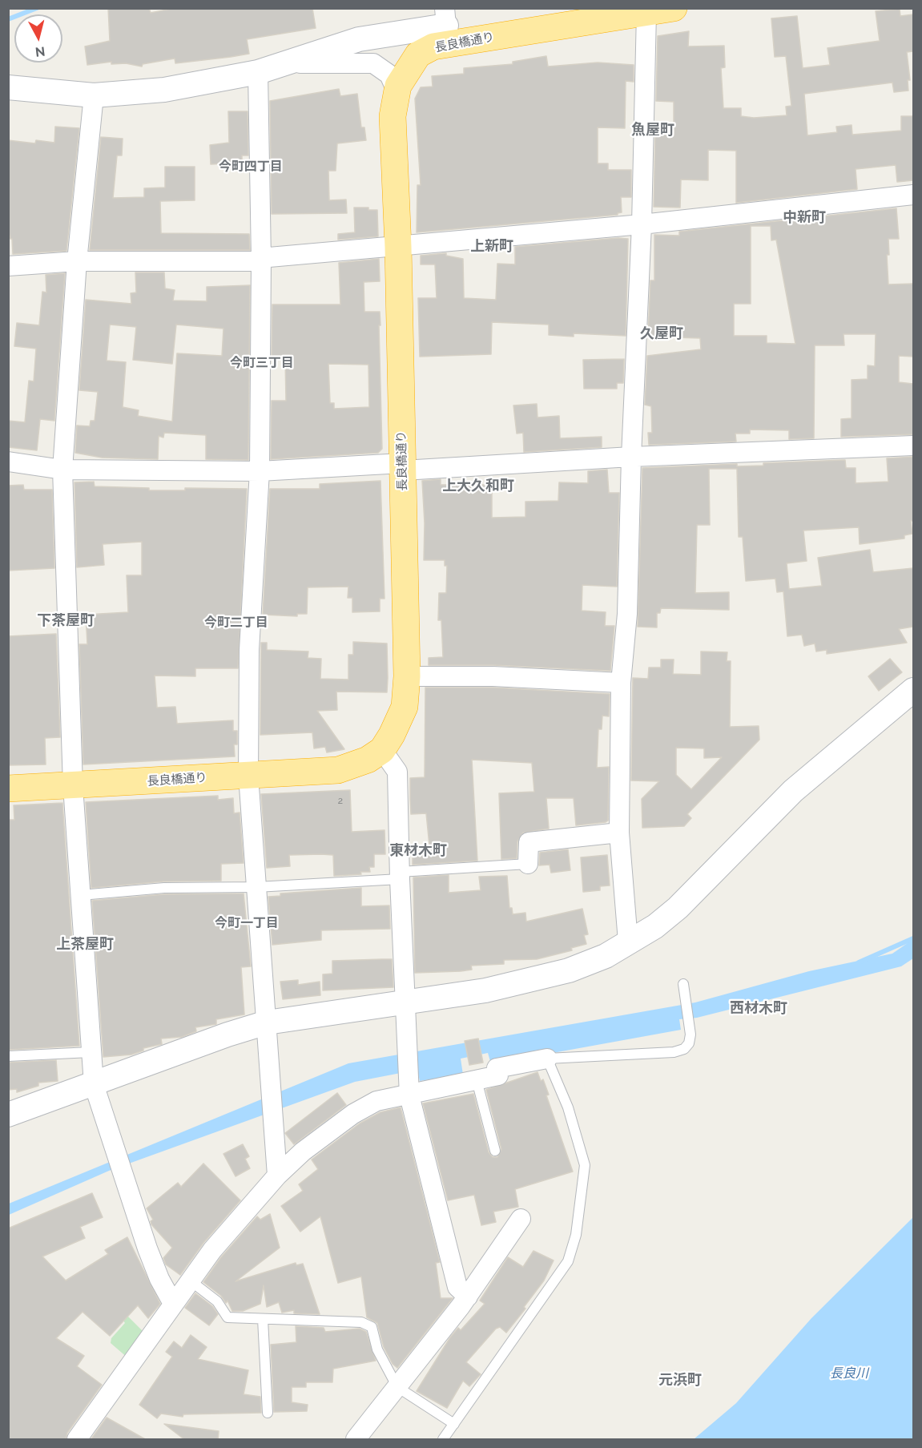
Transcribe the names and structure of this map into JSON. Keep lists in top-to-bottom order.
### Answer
{
  "streets": {
    "highway": ["長良橋通り"]
  },
  "districts": [
    "魚屋町",
    "今町四丁目",
    "中新町",
    "上新町",
    "久屋町",
    "今町三丁目",
    "上大久和町",
    "下茶屋町",
    "今町二丁目",
    "東材木町",
    "今町一丁目",
    "上茶屋町",
    "西材木町",
    "元浜町"
  ],
  "water": ["長良川"],
  "house_numbers": ["2"],
  "north": "bottom"
}
